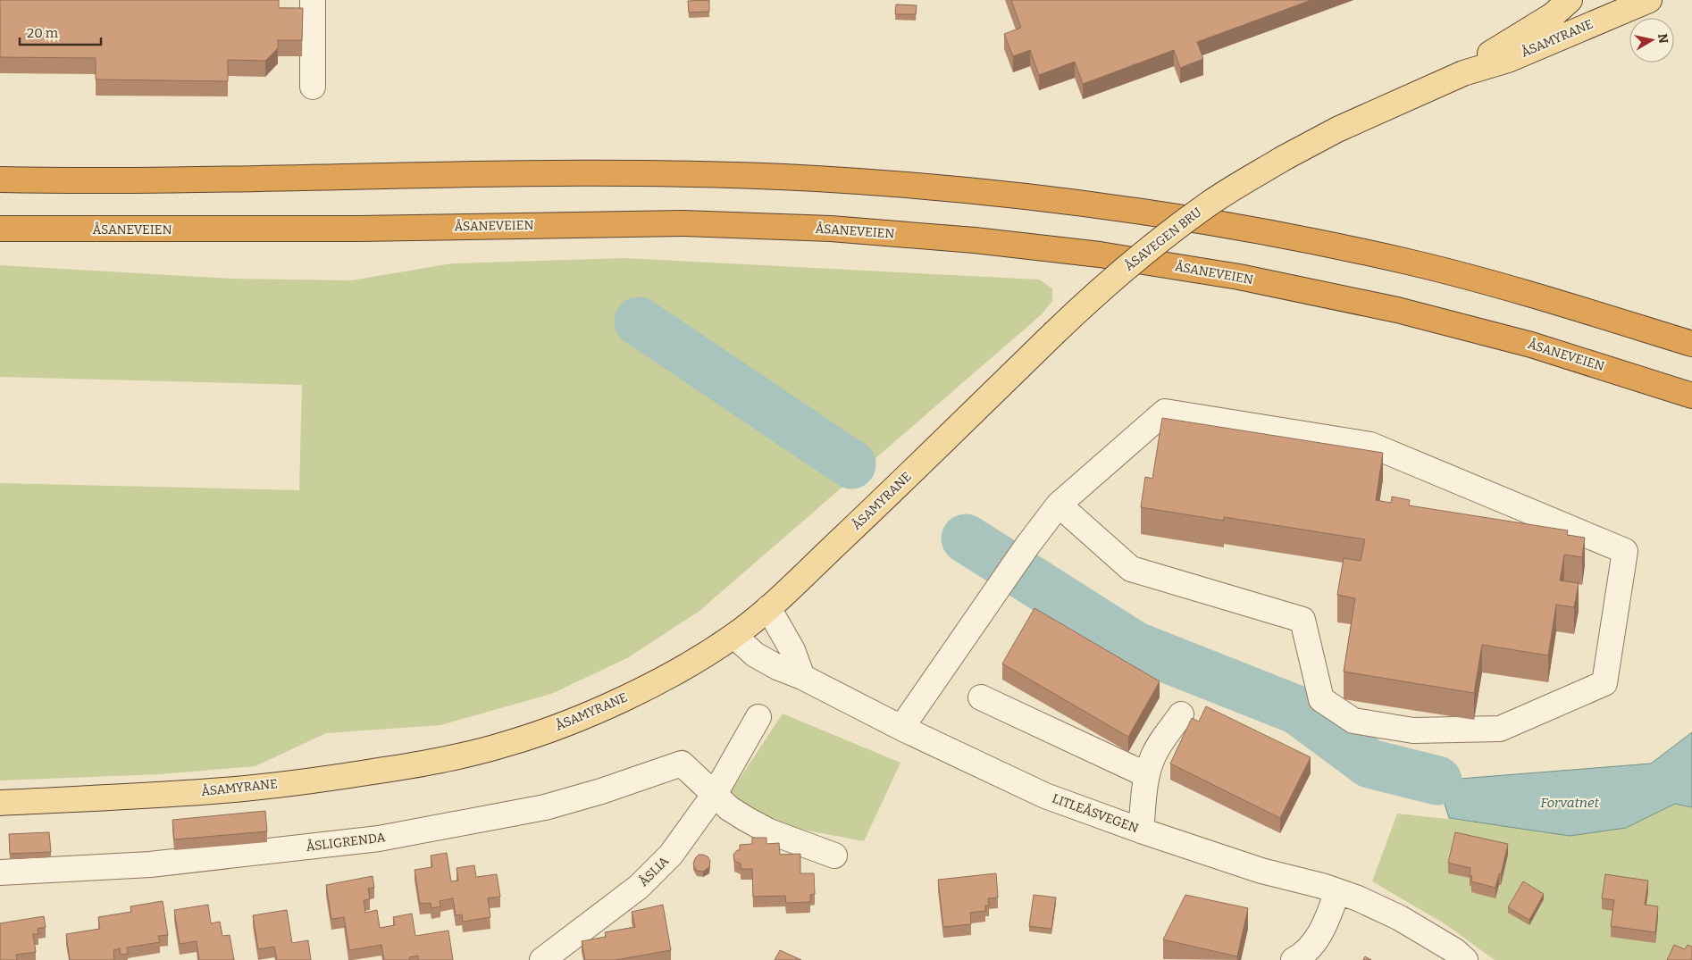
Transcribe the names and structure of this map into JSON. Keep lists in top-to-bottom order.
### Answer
{
  "streets": {
    "highway": ["ÅSANEVEIEN"],
    "main road": ["ÅSAMYRANE", "ÅSAVEGEN BRU"],
    "street": ["LITLEÅSVEGEN", "ÅSLIGRENDA", "ÅSLIA"]
  },
  "crossings": [
    ["ÅSAMYRANE", "ÅSAVEGEN BRU"],
    ["ÅSAMYRANE", "LITLEÅSVEGEN"],
    ["ÅSLIGRENDA", "ÅSLIA"]
  ],
  "water": ["Forvatnet"],
  "scale_bar": "20 m",
  "north": "right"
}
